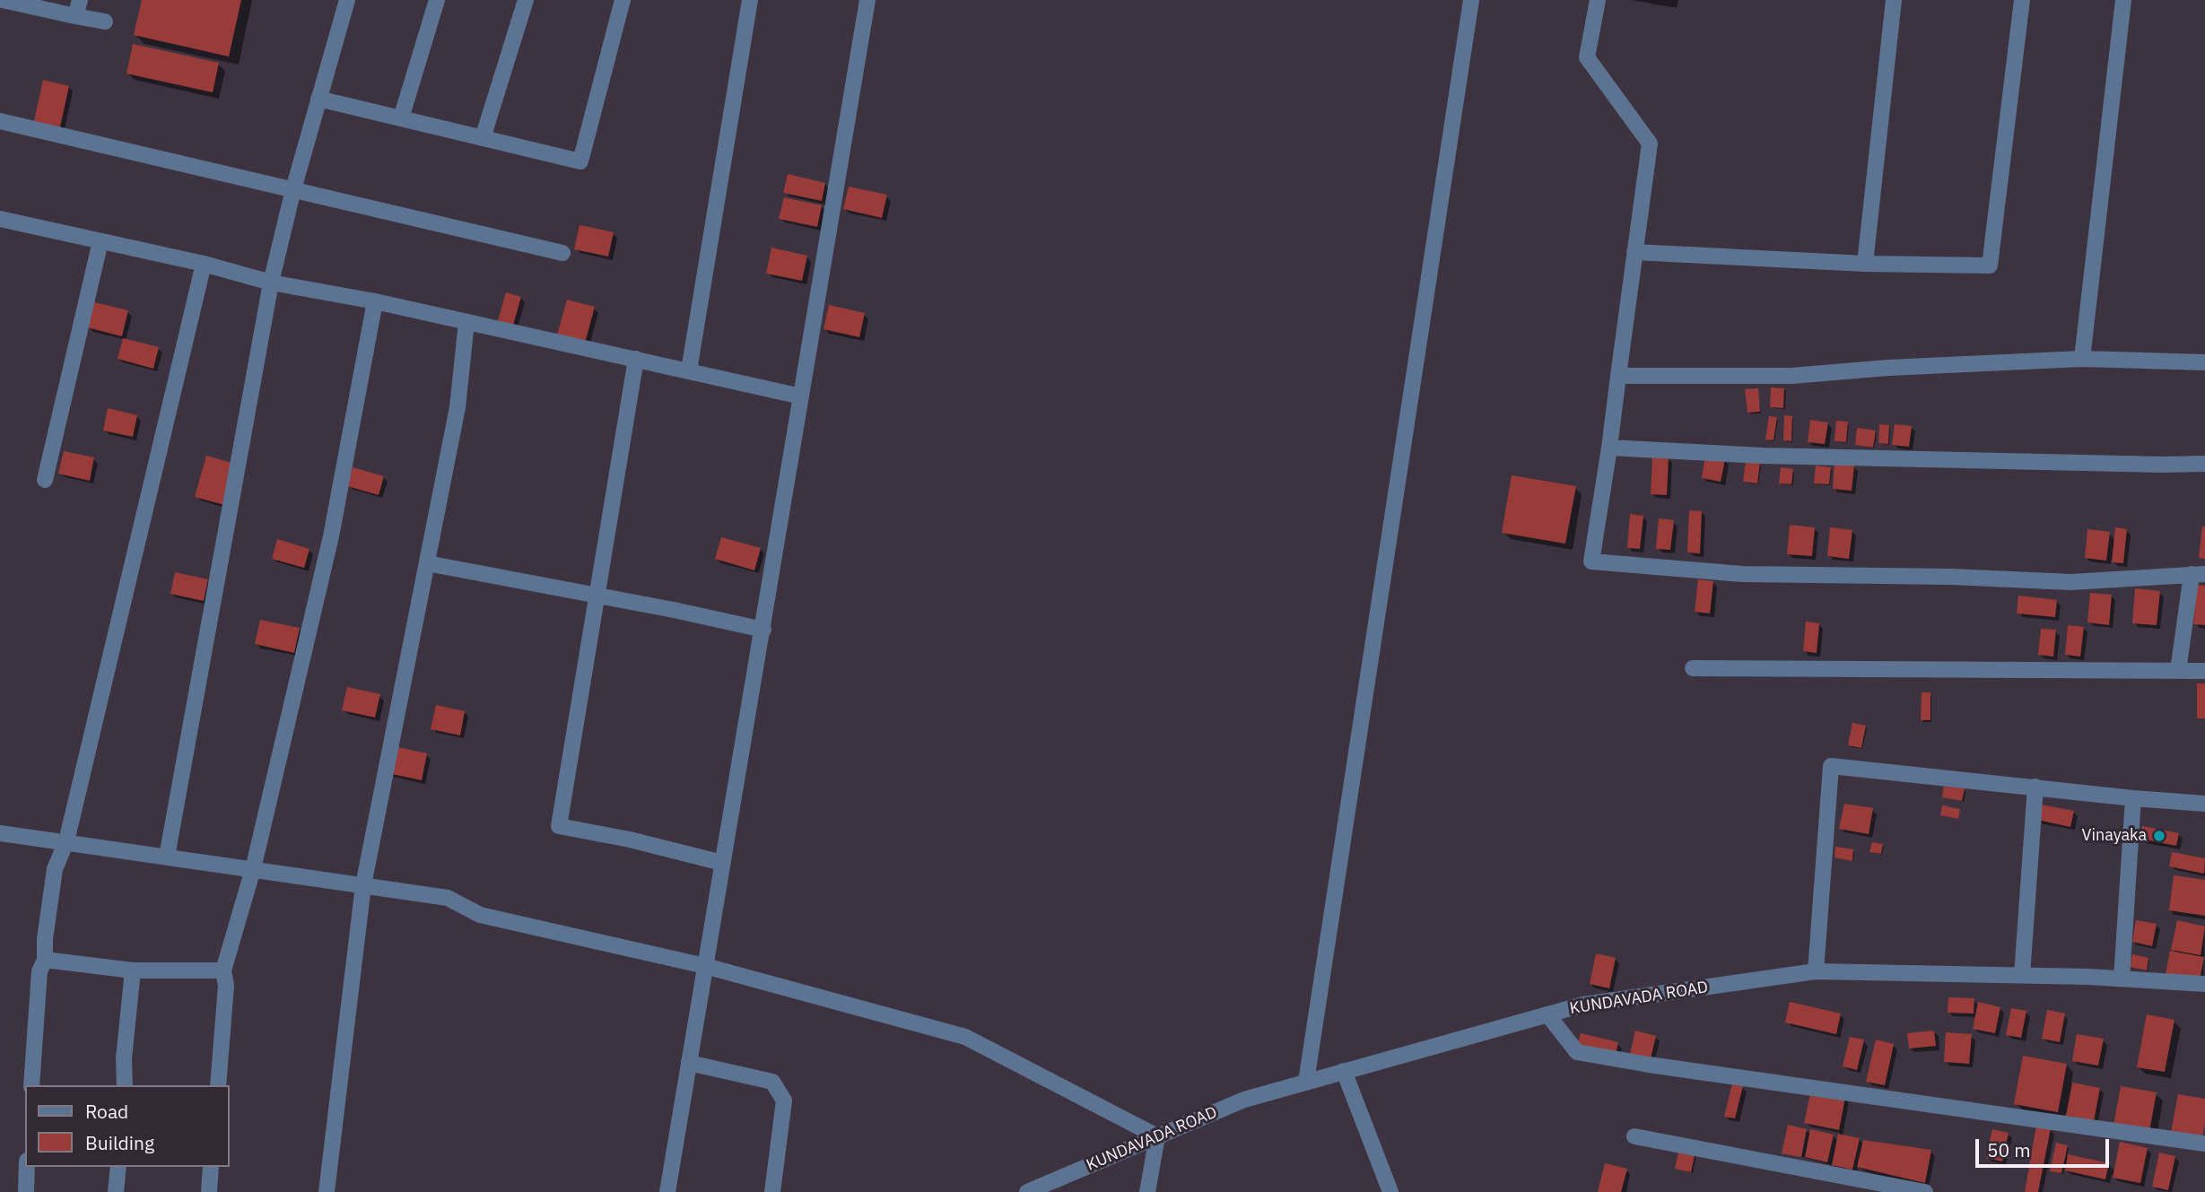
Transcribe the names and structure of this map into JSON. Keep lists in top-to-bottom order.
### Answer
{
  "streets": {
    "street": ["KUNDAVADA ROAD"]
  },
  "places": ["Vinayaka"],
  "legend": ["Road", "Building"],
  "scale_bar": "50 m"
}
